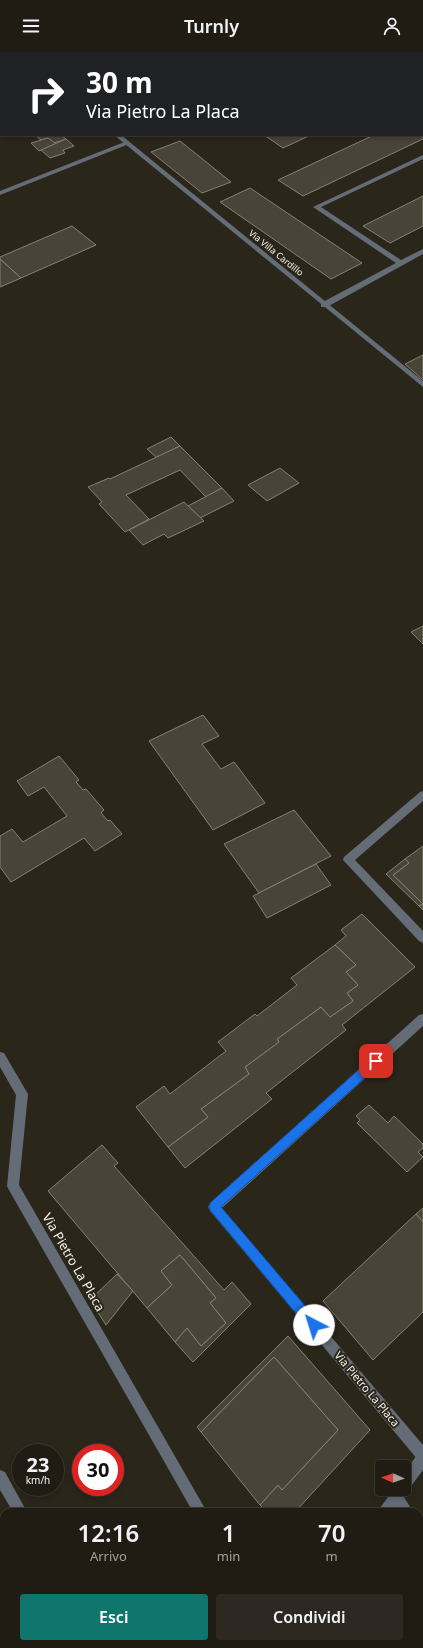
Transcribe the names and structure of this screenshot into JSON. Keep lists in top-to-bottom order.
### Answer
{
  "streets": {
    "street": ["Via Villa Cardillo", "Via Pietro La Placa"]
  },
  "north": "left",
  "page": {
    "header": "Turnly",
    "turn": ["30 m", "Via Pietro La Placa"],
    "speed": "23 km/h",
    "limit": "30",
    "eta": [
      "12:16",
      "Arrivo",
      "1",
      "min",
      "70",
      "m"
    ],
    "buttons": ["Esci", "Condividi"]
  }
}
